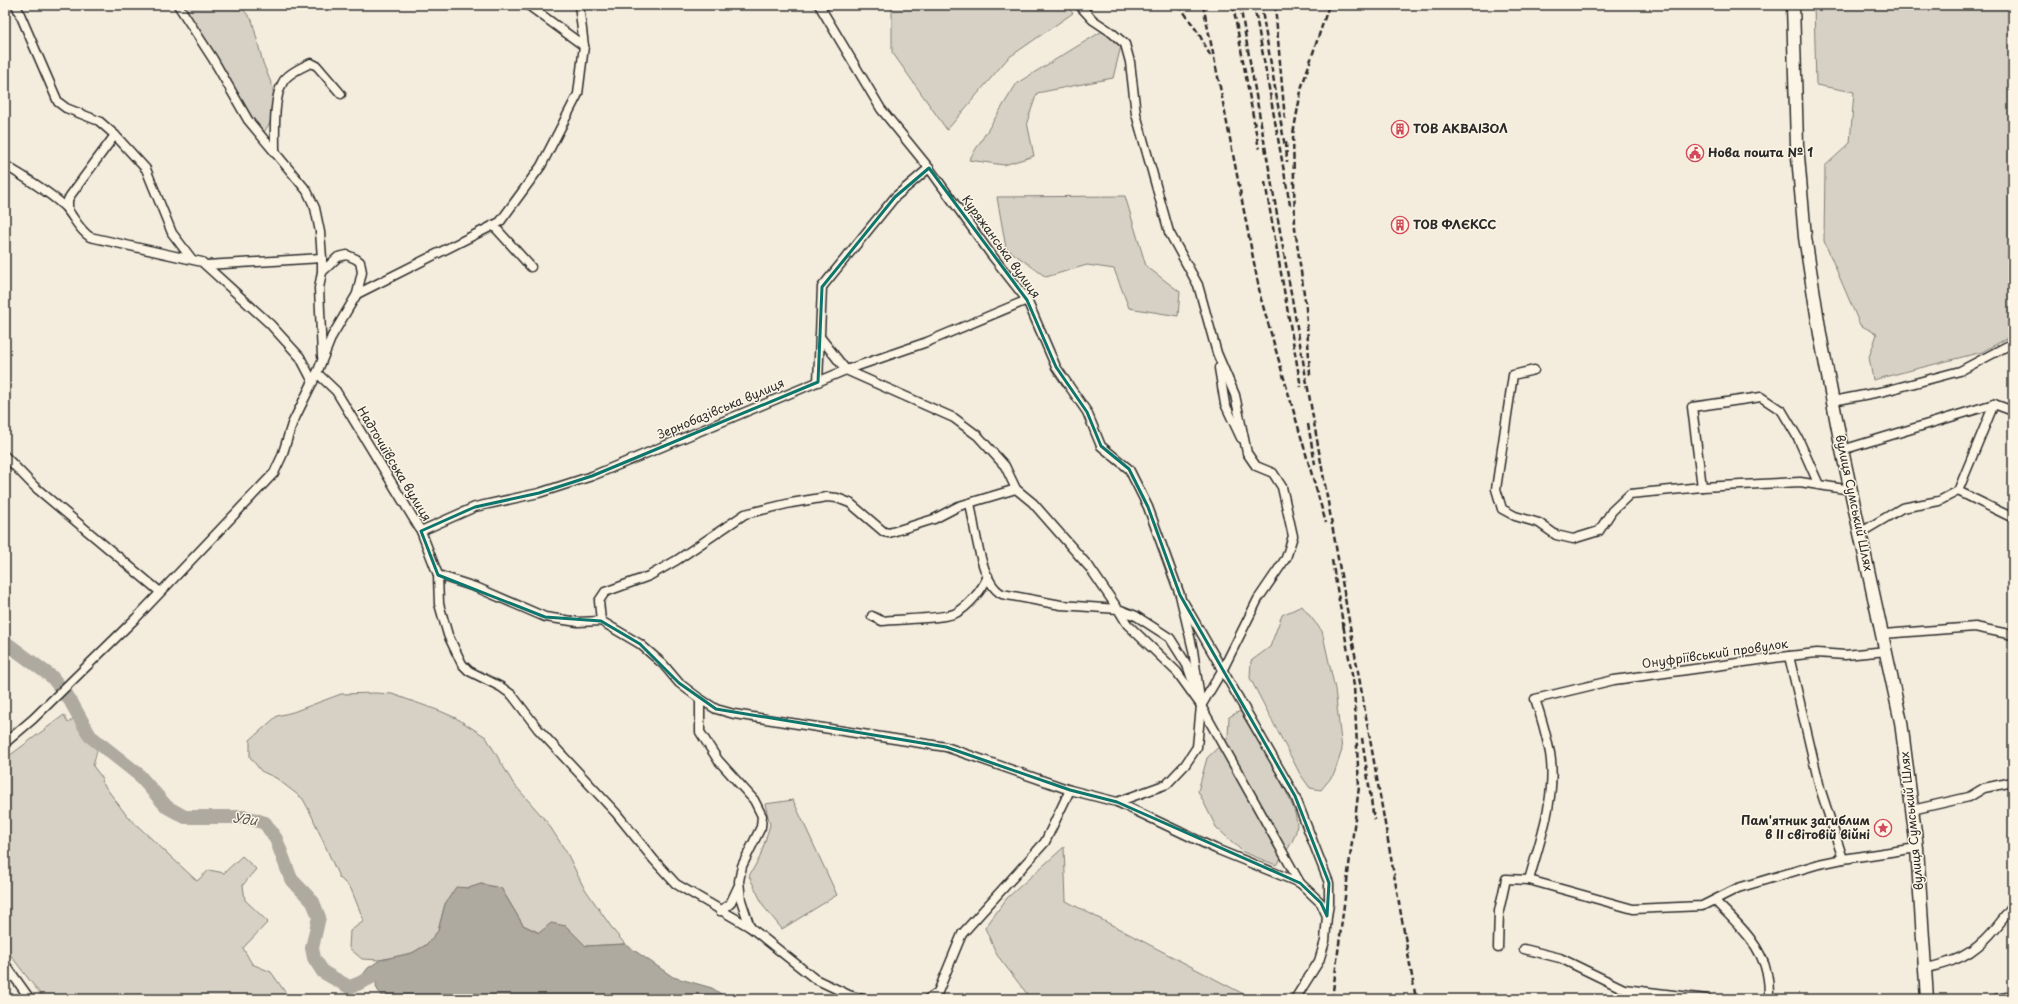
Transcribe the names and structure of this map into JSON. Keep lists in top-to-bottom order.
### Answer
{
  "streets": {
    "main road": ["вулиця Сумський Шлях"],
    "street": [
      "Куряжанська вулиця",
      "Зернобазівська вулиця",
      "Надточиївська вулиця",
      "Онуфріївський провулок"
    ]
  },
  "crossings": [
    ["Куряжанська вулиця", "Зернобазівська вулиця"],
    ["Зернобазівська вулиця", "Надточиївська вулиця"],
    ["вулиця Сумський Шлях", "Онуфріївський провулок"]
  ],
  "water": ["Уди"],
  "places": {
    "building": ["ТОВ АКВАІЗОЛ", "ТОВ ФЛЄКСС"],
    "public building": ["Нова пошта № 1"],
    "place": ["Пам'ятник загиблим в II світовій війні"]
  }
}
